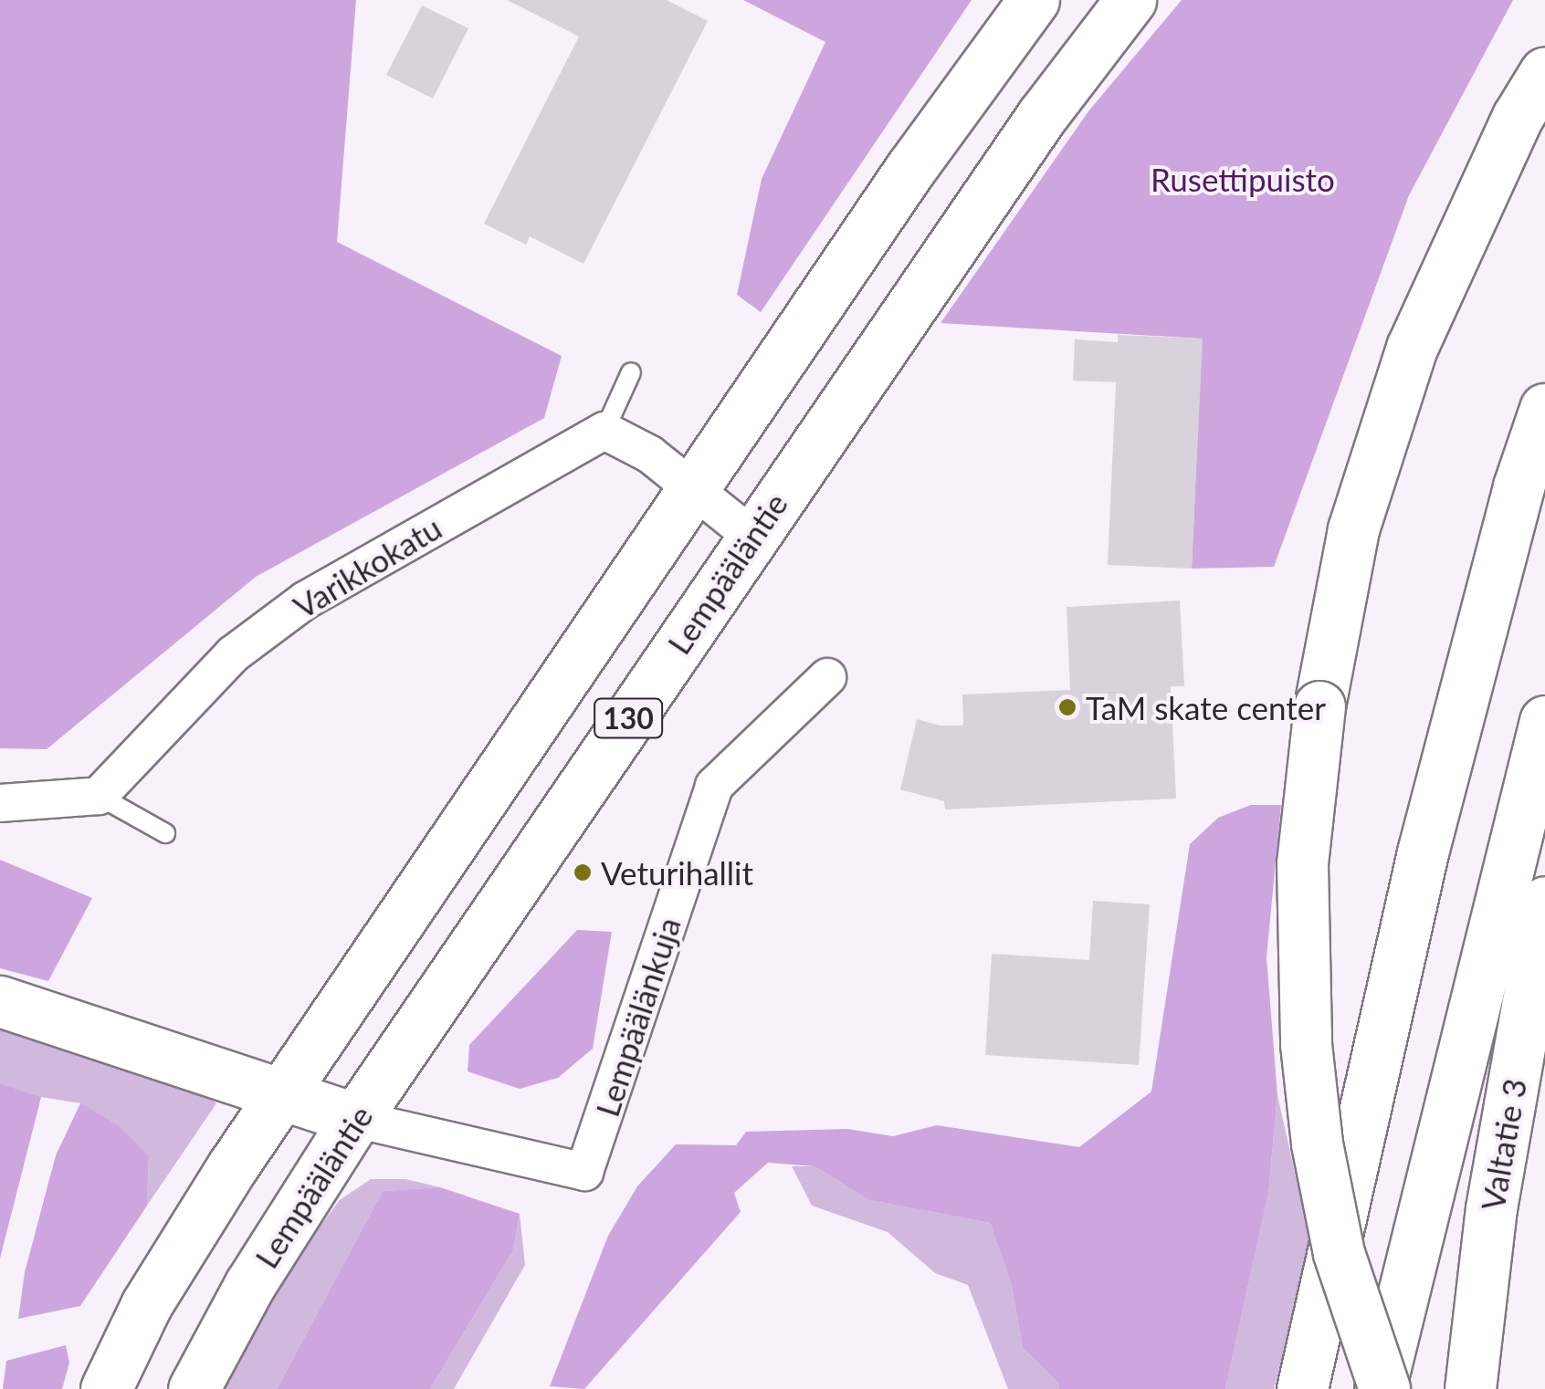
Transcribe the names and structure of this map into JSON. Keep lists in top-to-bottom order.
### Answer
{
  "streets": {
    "main road": ["Lempääläntie", "130", "Valtatie 3"],
    "street": ["Varikkokatu", "Lempäälänkuja"]
  },
  "crossings": [
    ["Lempääläntie", "Lempäälänkuja"]
  ],
  "parks": ["Rusettipuisto"],
  "places": ["TaM skate center", "Veturihallit"]
}
